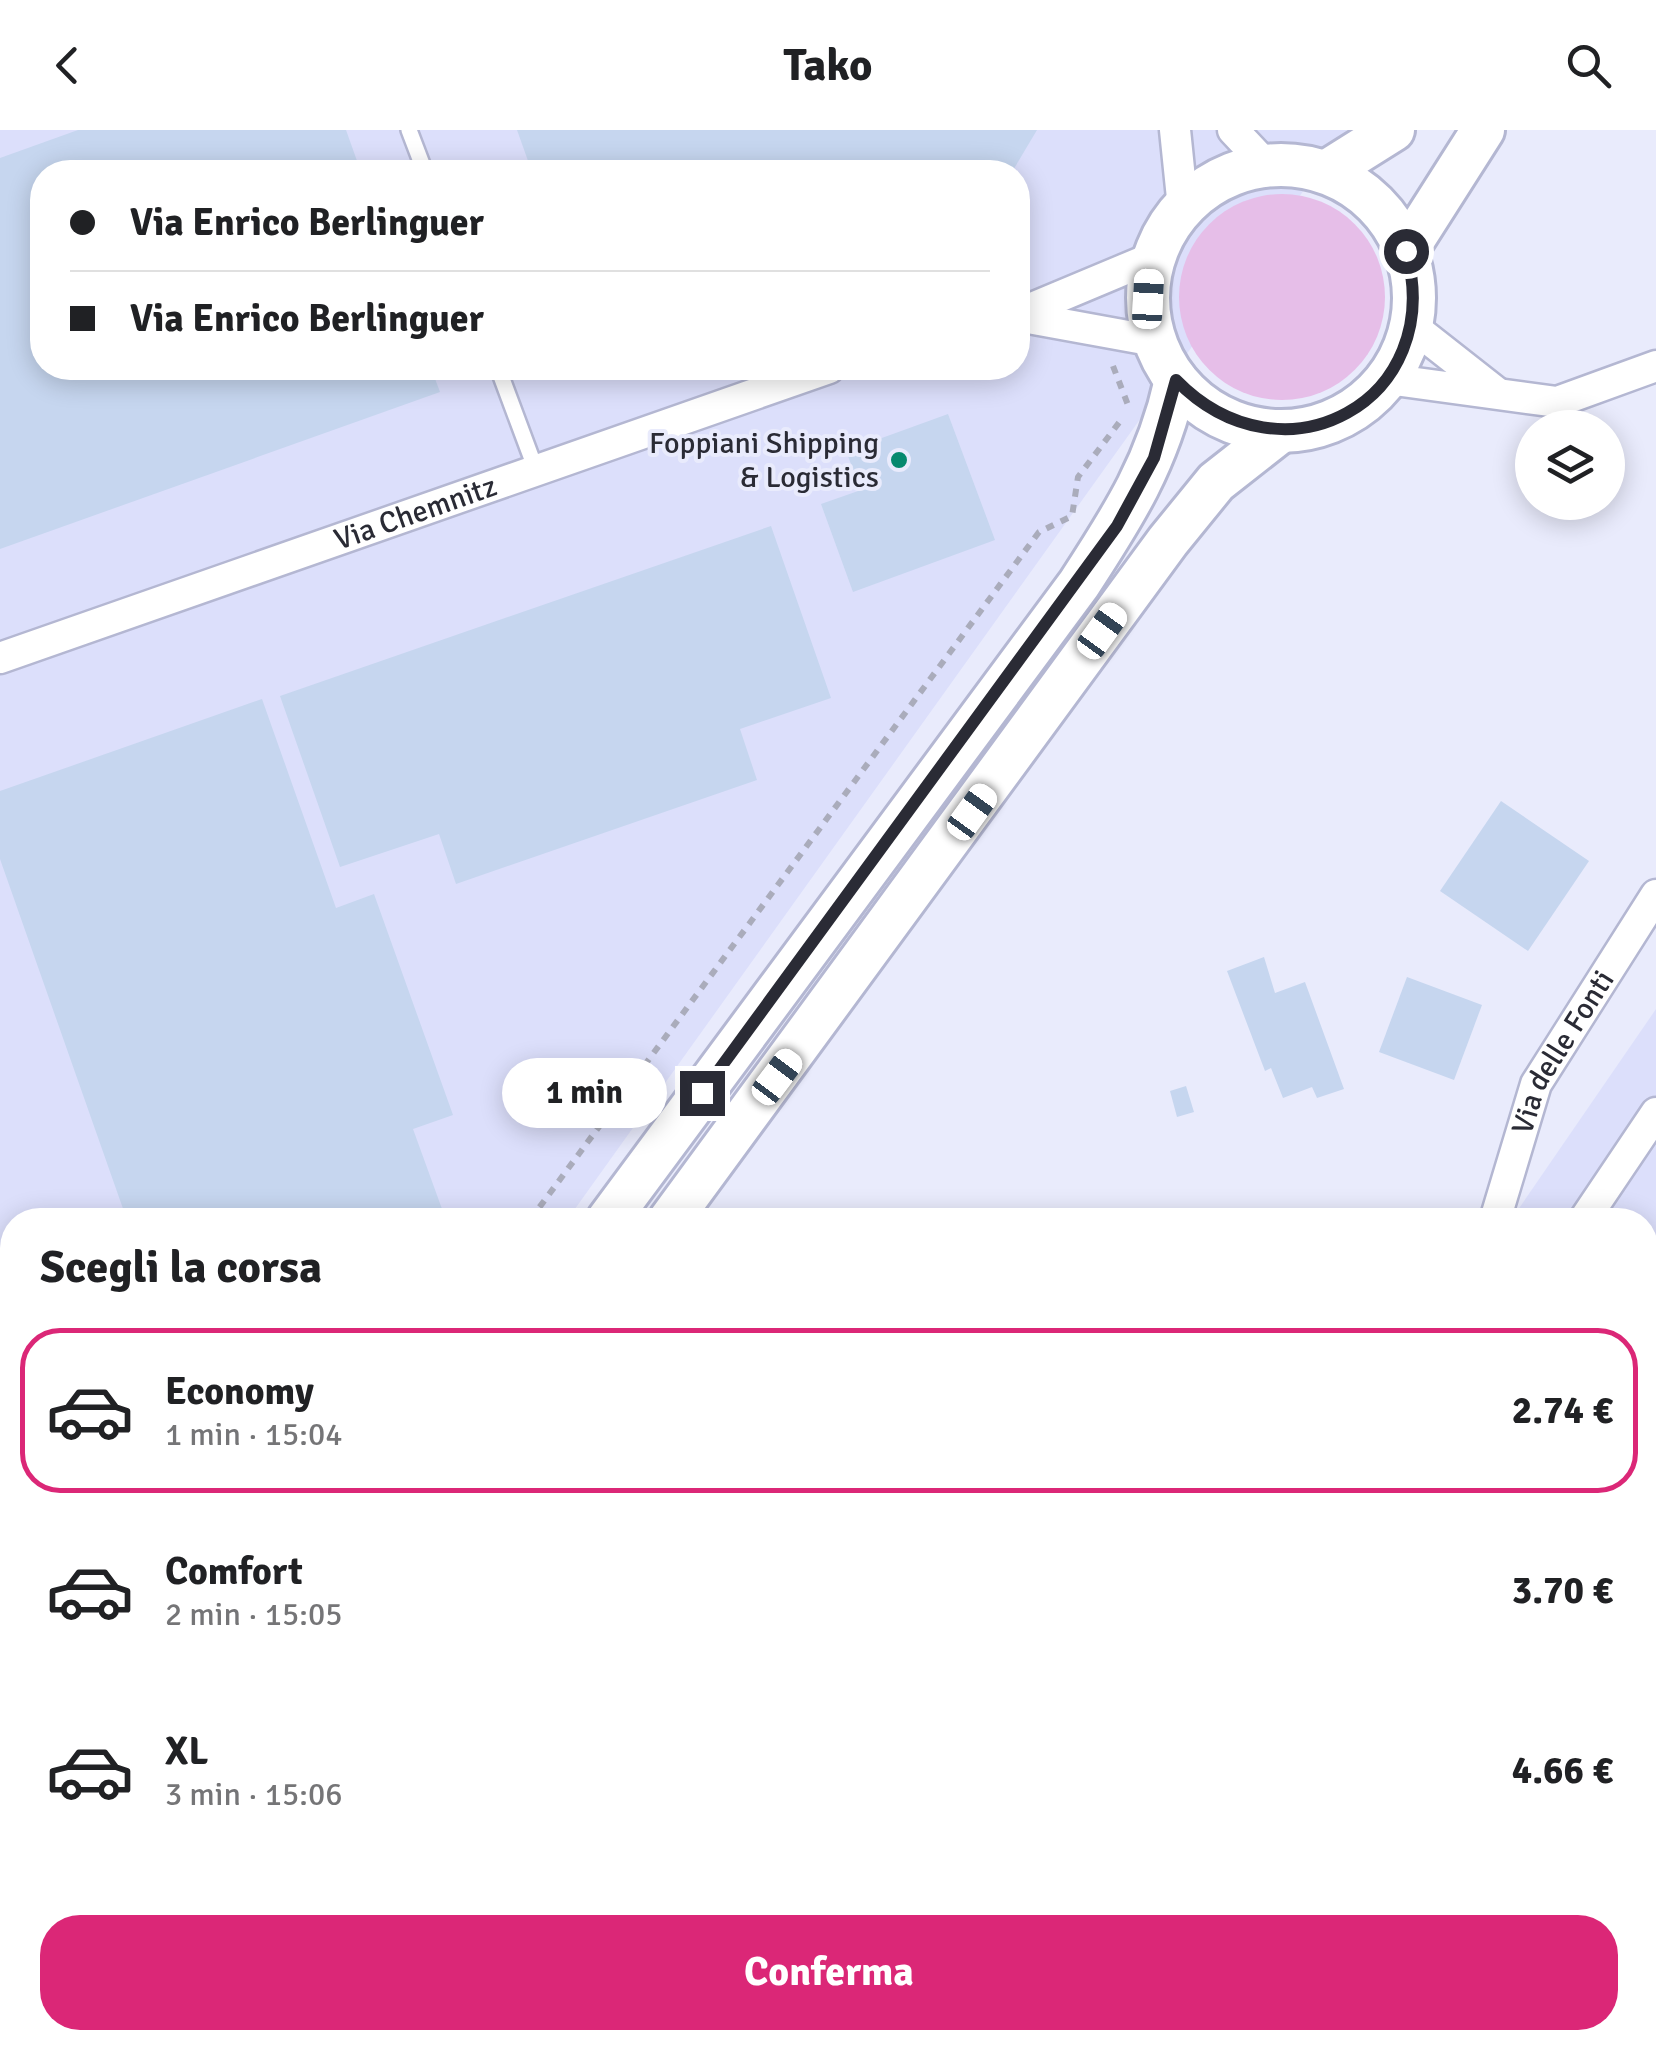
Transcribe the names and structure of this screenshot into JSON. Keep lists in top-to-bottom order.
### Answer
{
  "streets": {
    "street": ["Via Chemnitz", "Via delle Fonti"]
  },
  "places": ["Foppiani Shipping & Logistics"],
  "page": {
    "header": "Tako",
    "banner": ["Via Enrico Berlinguer", "Via Enrico Berlinguer"],
    "bubble": "1 min",
    "heading": "Scegli la corsa",
    "list": [
      {
        "name": "Economy",
        "note": "1 min · 15:04",
        "value": "2.74 €"
      },
      {
        "name": "Comfort",
        "note": "2 min · 15:05",
        "value": "3.70 €"
      },
      {
        "name": "XL",
        "note": "3 min · 15:06",
        "value": "4.66 €"
      }
    ],
    "buttons": "Conferma"
  }
}
